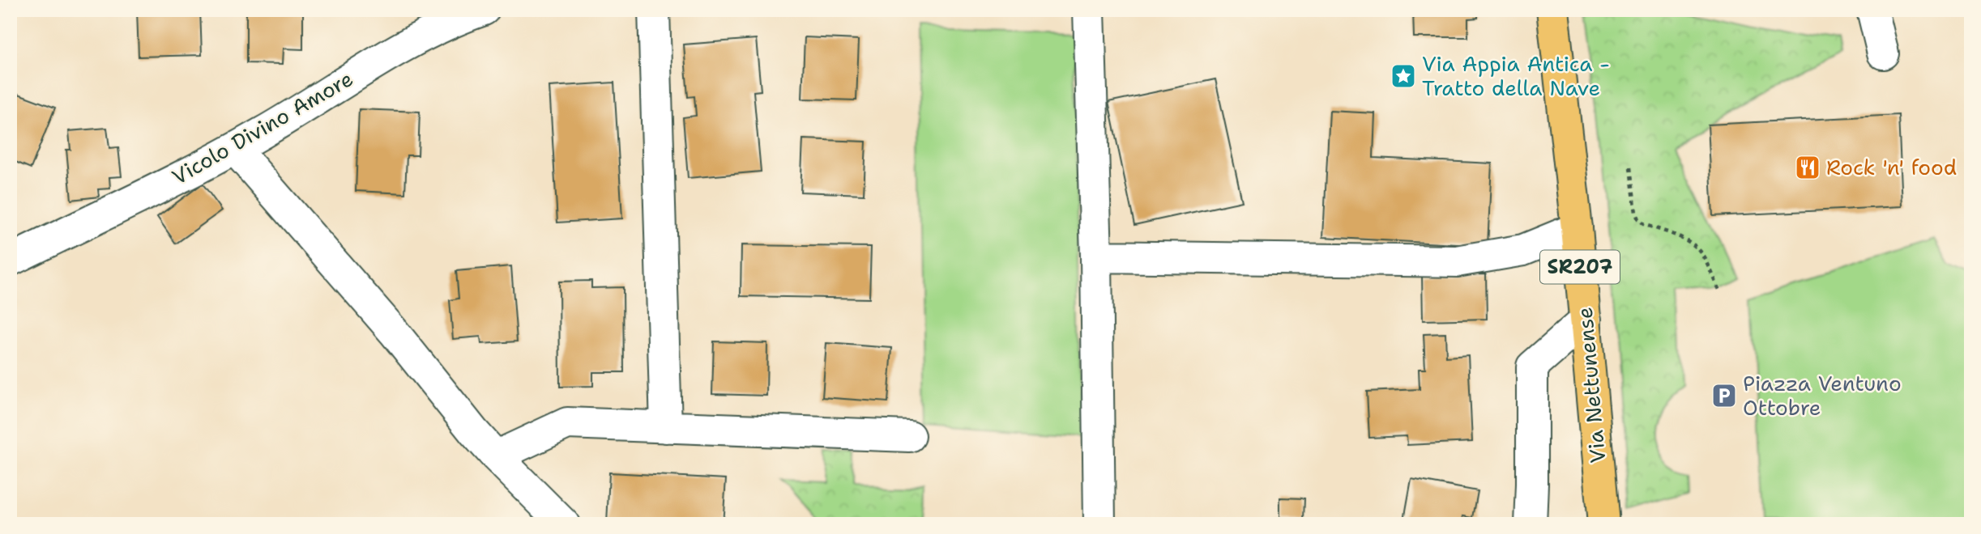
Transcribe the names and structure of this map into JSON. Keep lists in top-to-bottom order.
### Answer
{
  "streets": {
    "main road": ["SR207", "Via Nettunense"],
    "street": ["Vicolo Divino Amore"]
  },
  "places": {
    "place": ["Via Appia Antica - Tratto della Nave"],
    "restaurant": ["Rock 'n' food"],
    "parking": ["Piazza Ventuno Ottobre"]
  }
}
